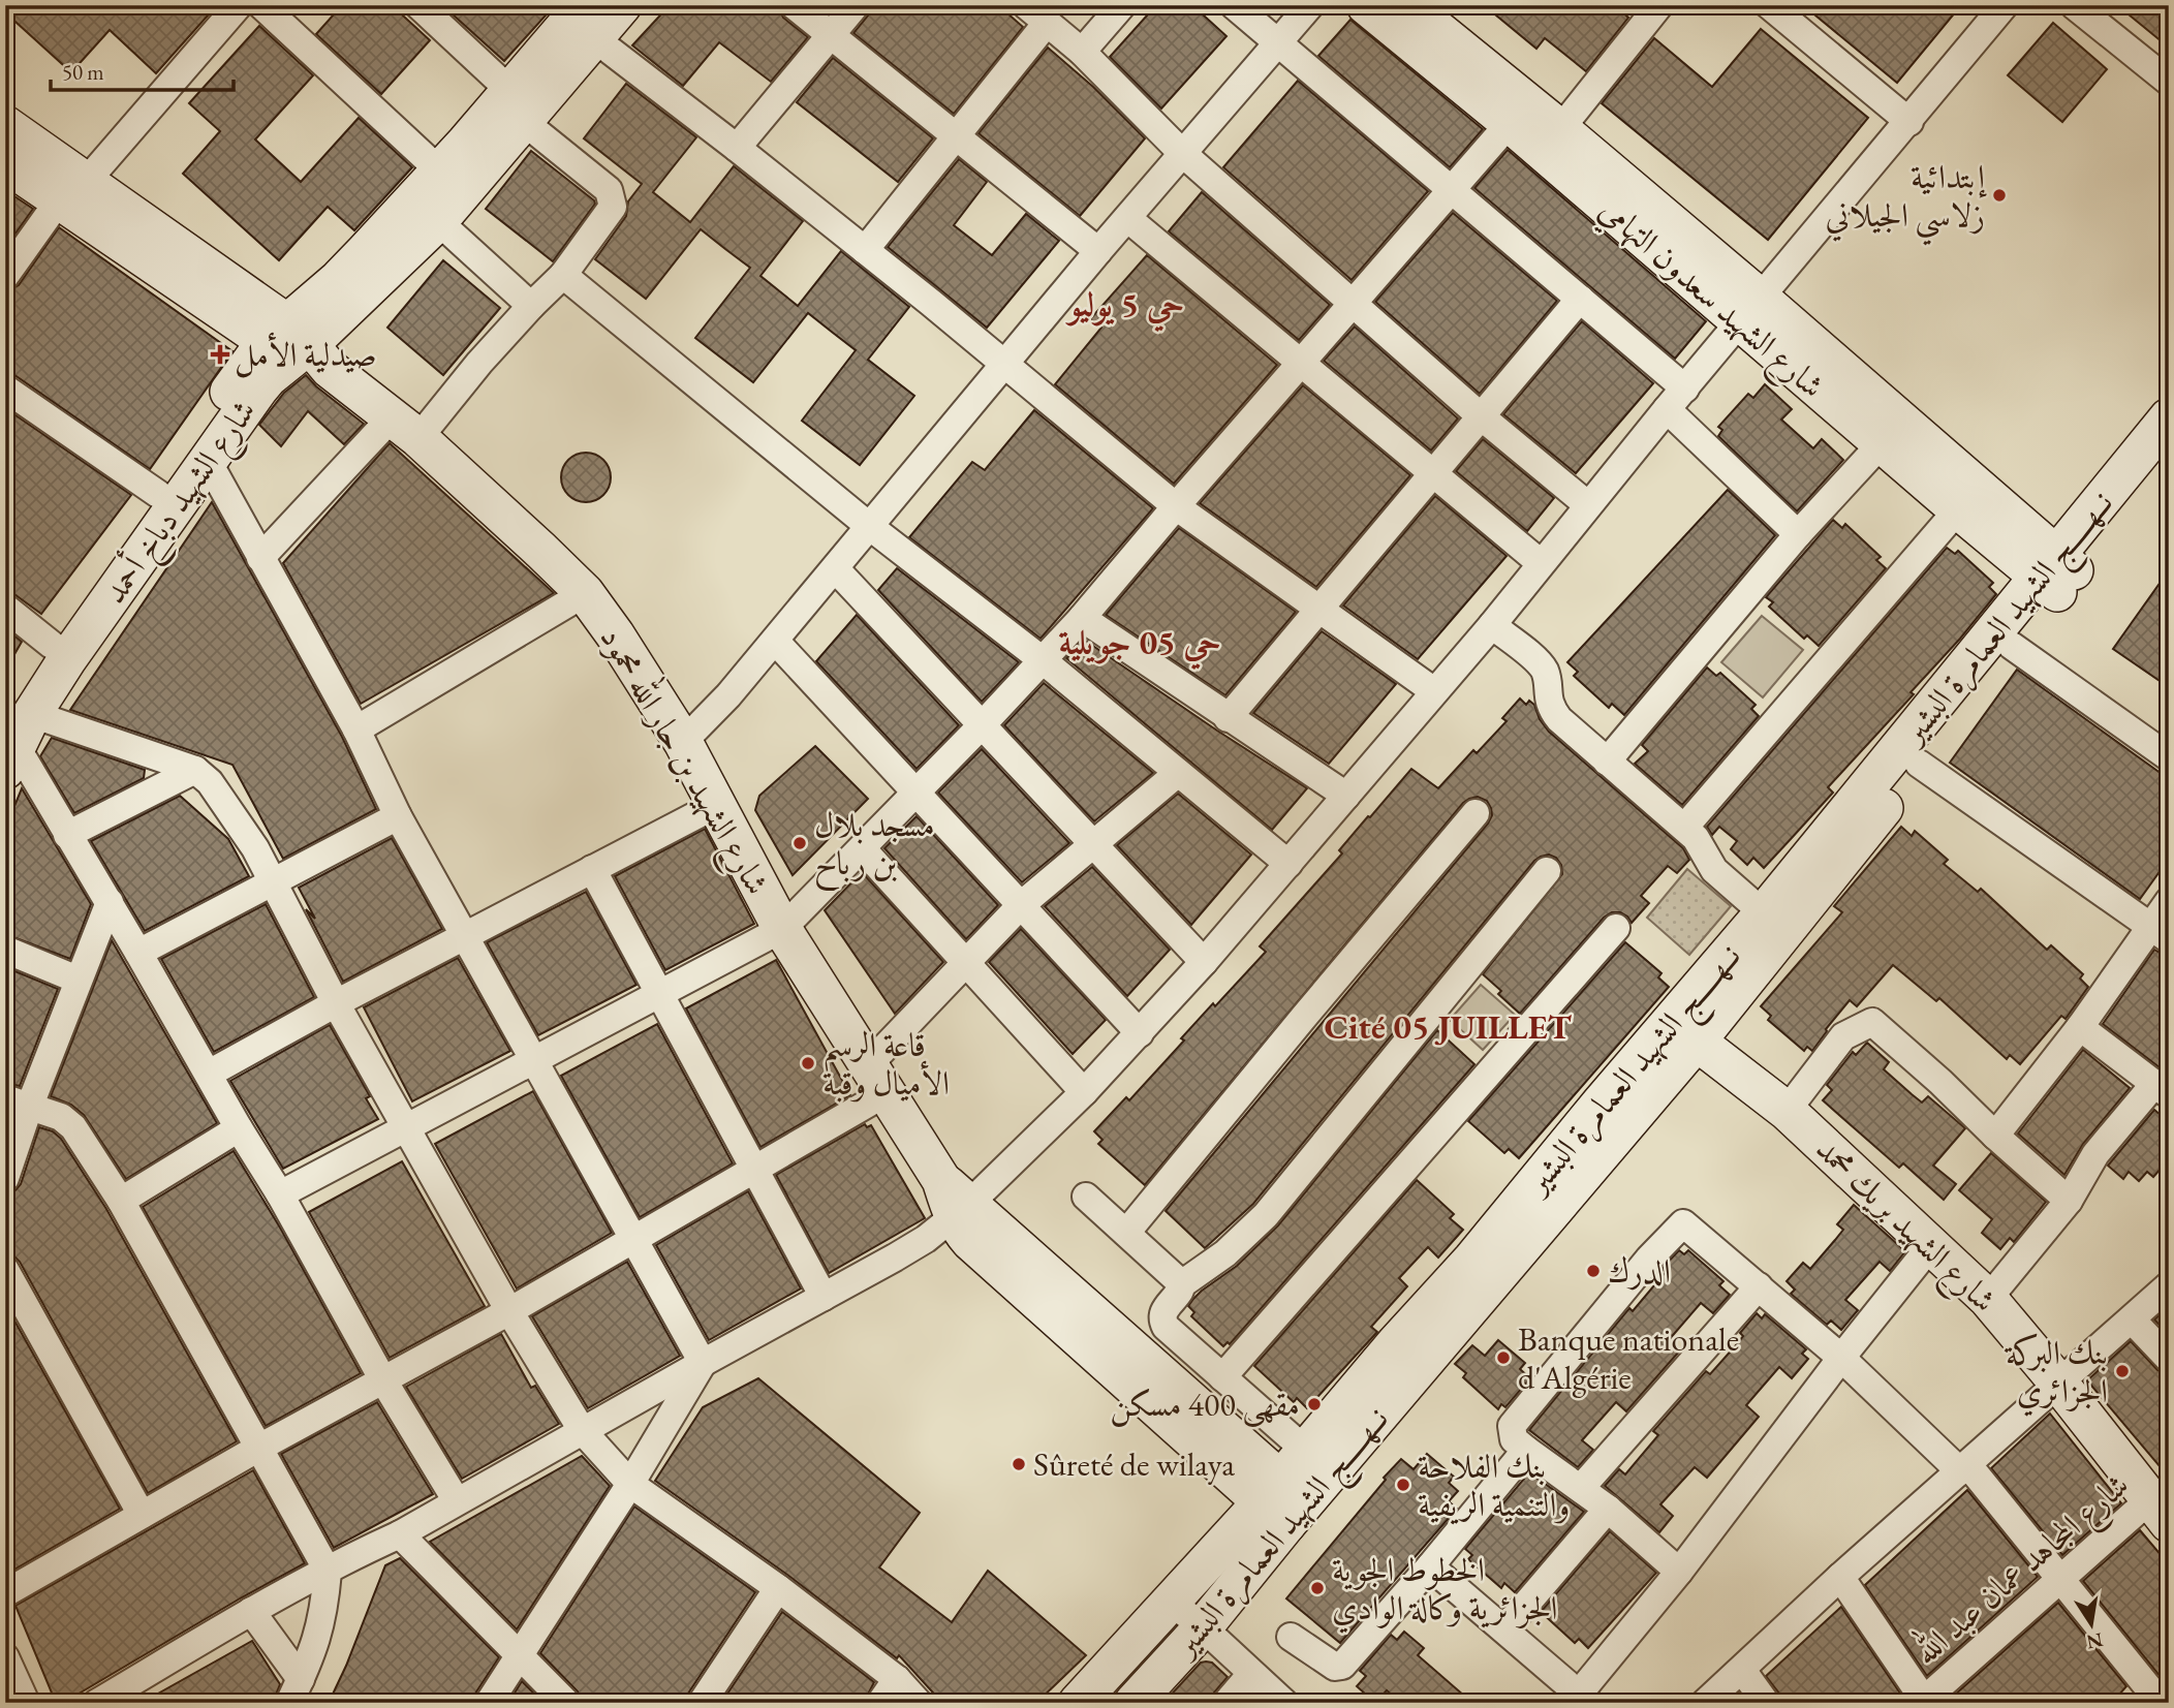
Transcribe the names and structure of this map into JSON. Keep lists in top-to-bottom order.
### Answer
{
  "streets": {
    "street": [
      "شارع الشهيد سعدون التهامي",
      "شارع الشهيد دباخ أحمد",
      "نــهـــــج الشهيد العمامرة البشير",
      "شارع الشهيد بن جار الله محمود",
      "شارع الشهيد بريك محمد",
      "شارع المجاهد عمان عبد الله"
    ]
  },
  "crossings": [
    ["شارع الشهيد سعدون التهامي", "نــهـــــج الشهيد العمامرة البشير"],
    ["شارع الشهيد دباخ أحمد", "شارع الشهيد بن جار الله محمود"],
    ["نــهـــــج الشهيد العمامرة البشير", "شارع الشهيد بريك محمد"],
    ["شارع الشهيد بريك محمد", "شارع المجاهد عمان عبد الله"]
  ],
  "districts": ["حي 5 يوليو", "حي 05 جويلية", "Cité 05 JUILLET"],
  "places": {
    "other": [
      "إبتدائية زلاسي الجيلاني",
      "مسجد بلال بن رباح",
      "قاعة الرسم الأميال وقبة",
      "الدرك",
      "Banque nationale d'Algérie",
      "بنك البركة الجزائري",
      "مقهى 400 مسكن",
      "Sûreté de wilaya",
      "بنك الفلاحة والتنمية الريفية",
      "الخطوط الجوية الجزائرية وكالة الوادي"
    ],
    "health": ["صيدلية الأمل"]
  },
  "scale_bar": "50 m",
  "north": "bottom"
}
